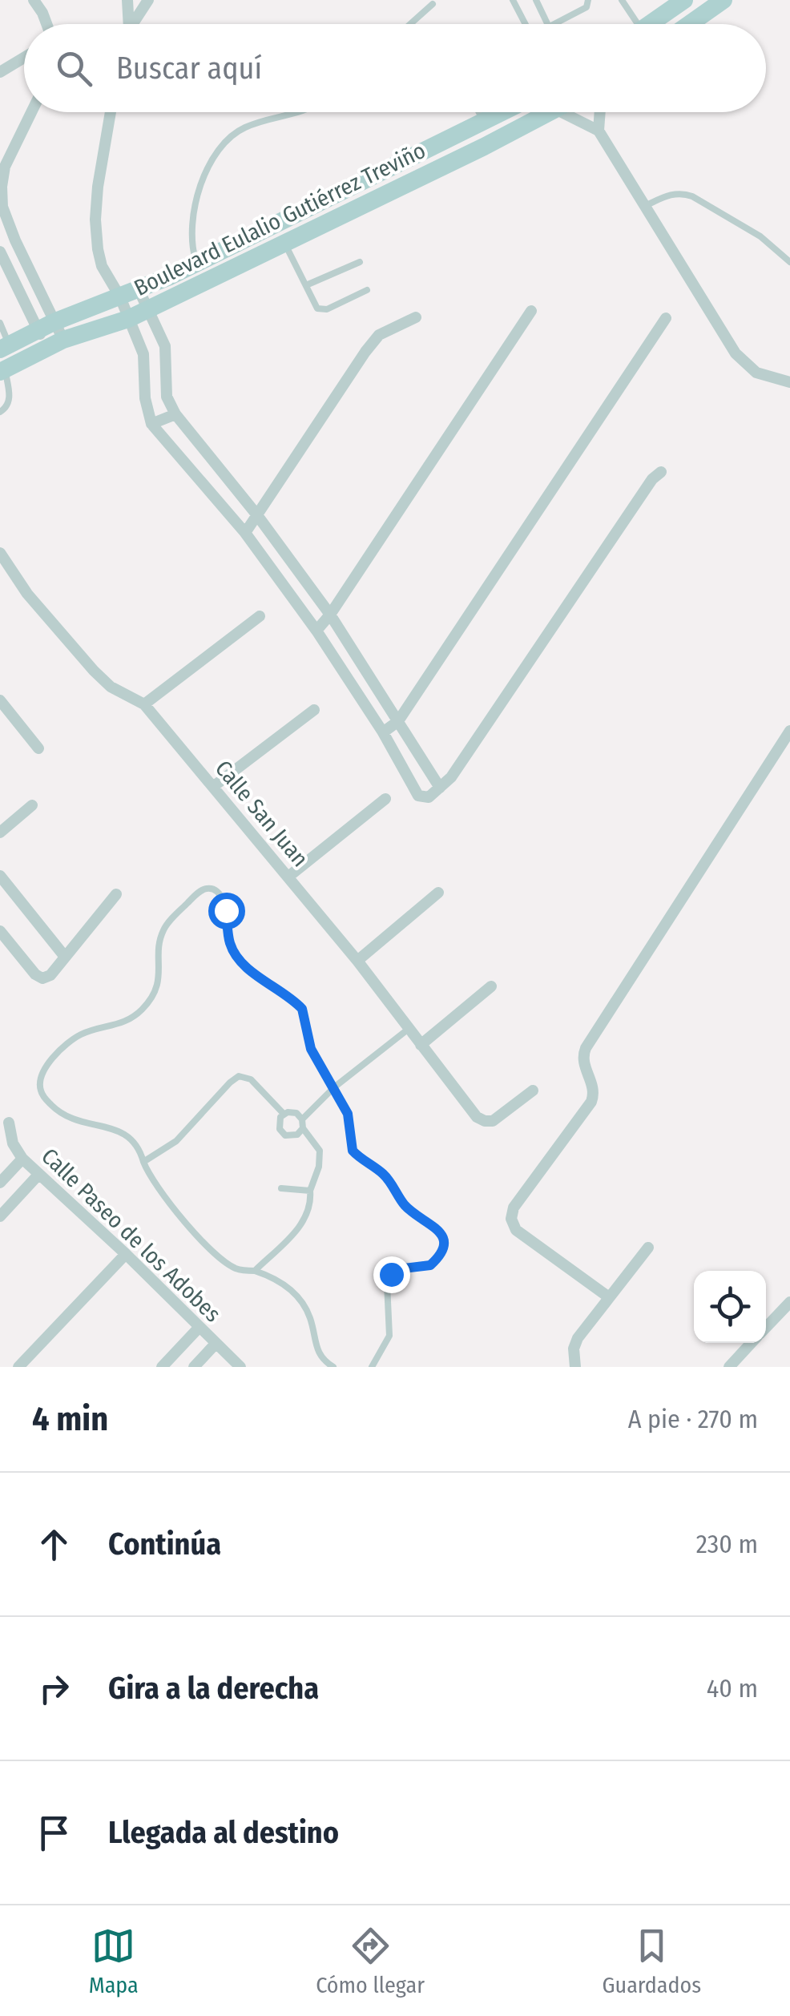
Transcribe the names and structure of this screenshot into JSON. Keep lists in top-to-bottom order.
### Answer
{
  "streets": {
    "main road": ["Boulevard Eulalio Gutiérrez Treviño"],
    "street": ["Calle San Juan", "Calle Paseo de los Adobes"]
  },
  "page": {
    "search": "Buscar aquí",
    "heading": ["4 min", "A pie · 270 m"],
    "list": [
      ["Continúa", "230 m"],
      ["Gira a la derecha", "40 m"],
      "Llegada al destino"
    ],
    "nav": ["Mapa", "Cómo llegar", "Guardados"]
  }
}
